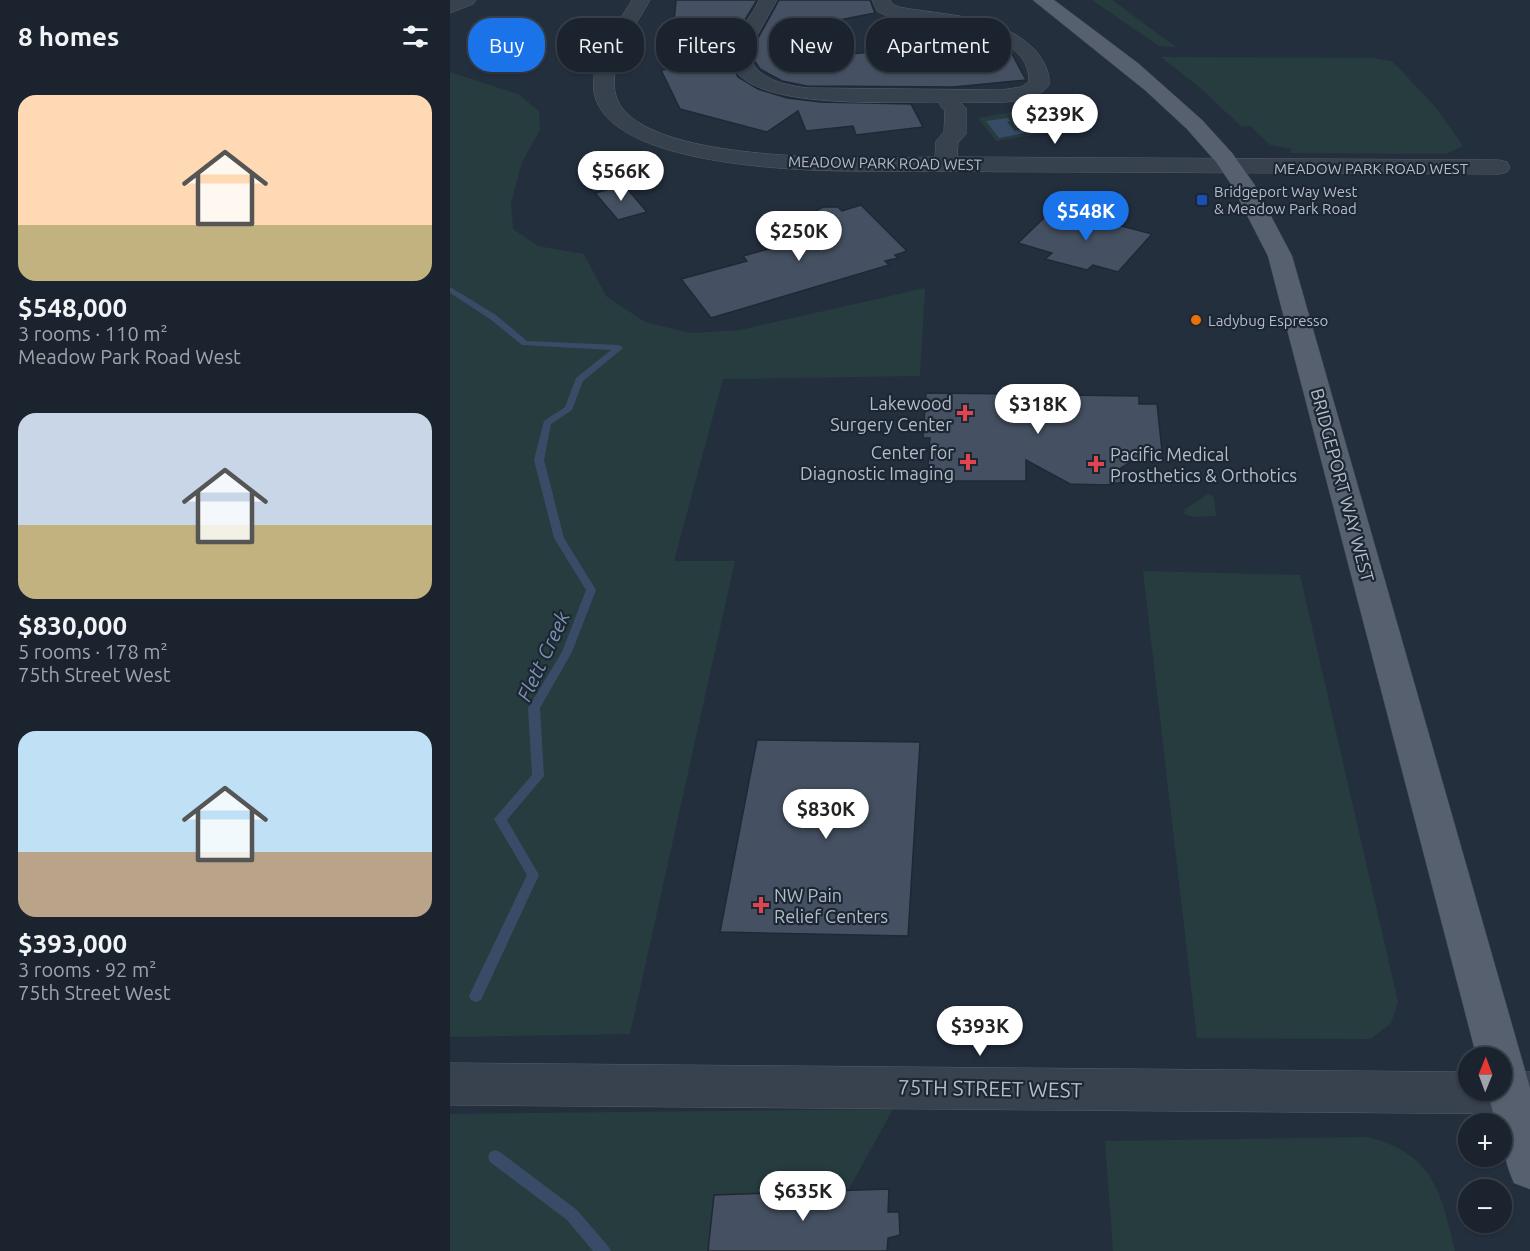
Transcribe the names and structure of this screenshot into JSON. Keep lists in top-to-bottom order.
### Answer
{
  "streets": {
    "main road": ["BRIDGEPORT WAY WEST"],
    "street": ["MEADOW PARK ROAD WEST", "75TH STREET WEST"]
  },
  "crossings": [
    ["MEADOW PARK ROAD WEST", "BRIDGEPORT WAY WEST"]
  ],
  "water": ["Flett Creek"],
  "places": {
    "transit": ["Bridgeport Way West & Meadow Park Road"],
    "other": ["Ladybug Espresso"],
    "health": [
      "Lakewood Surgery Center",
      "Center for Diagnostic Imaging",
      "Pacific Medical Prosthetics & Orthotics",
      "NW Pain Relief Centers"
    ]
  },
  "north": "top",
  "page": {
    "heading": "8 homes",
    "chip": [
      "Buy",
      "Rent",
      "Filters",
      "New",
      "Apartment"
    ],
    "list": [
      {
        "name": "$548,000",
        "note": "3 rooms · 110 m² · Meadow Park Road West"
      },
      {
        "name": "$830,000",
        "note": "5 rooms · 178 m² · 75th Street West"
      },
      {
        "name": "$393,000",
        "note": "3 rooms · 92 m² · 75th Street West"
      }
    ],
    "price": [
      "$239K",
      "$566K",
      "$548K",
      "$250K",
      "$318K",
      "$830K",
      "$393K",
      "$635K"
    ],
    "map_buttons": ["+", "−"]
  }
}
